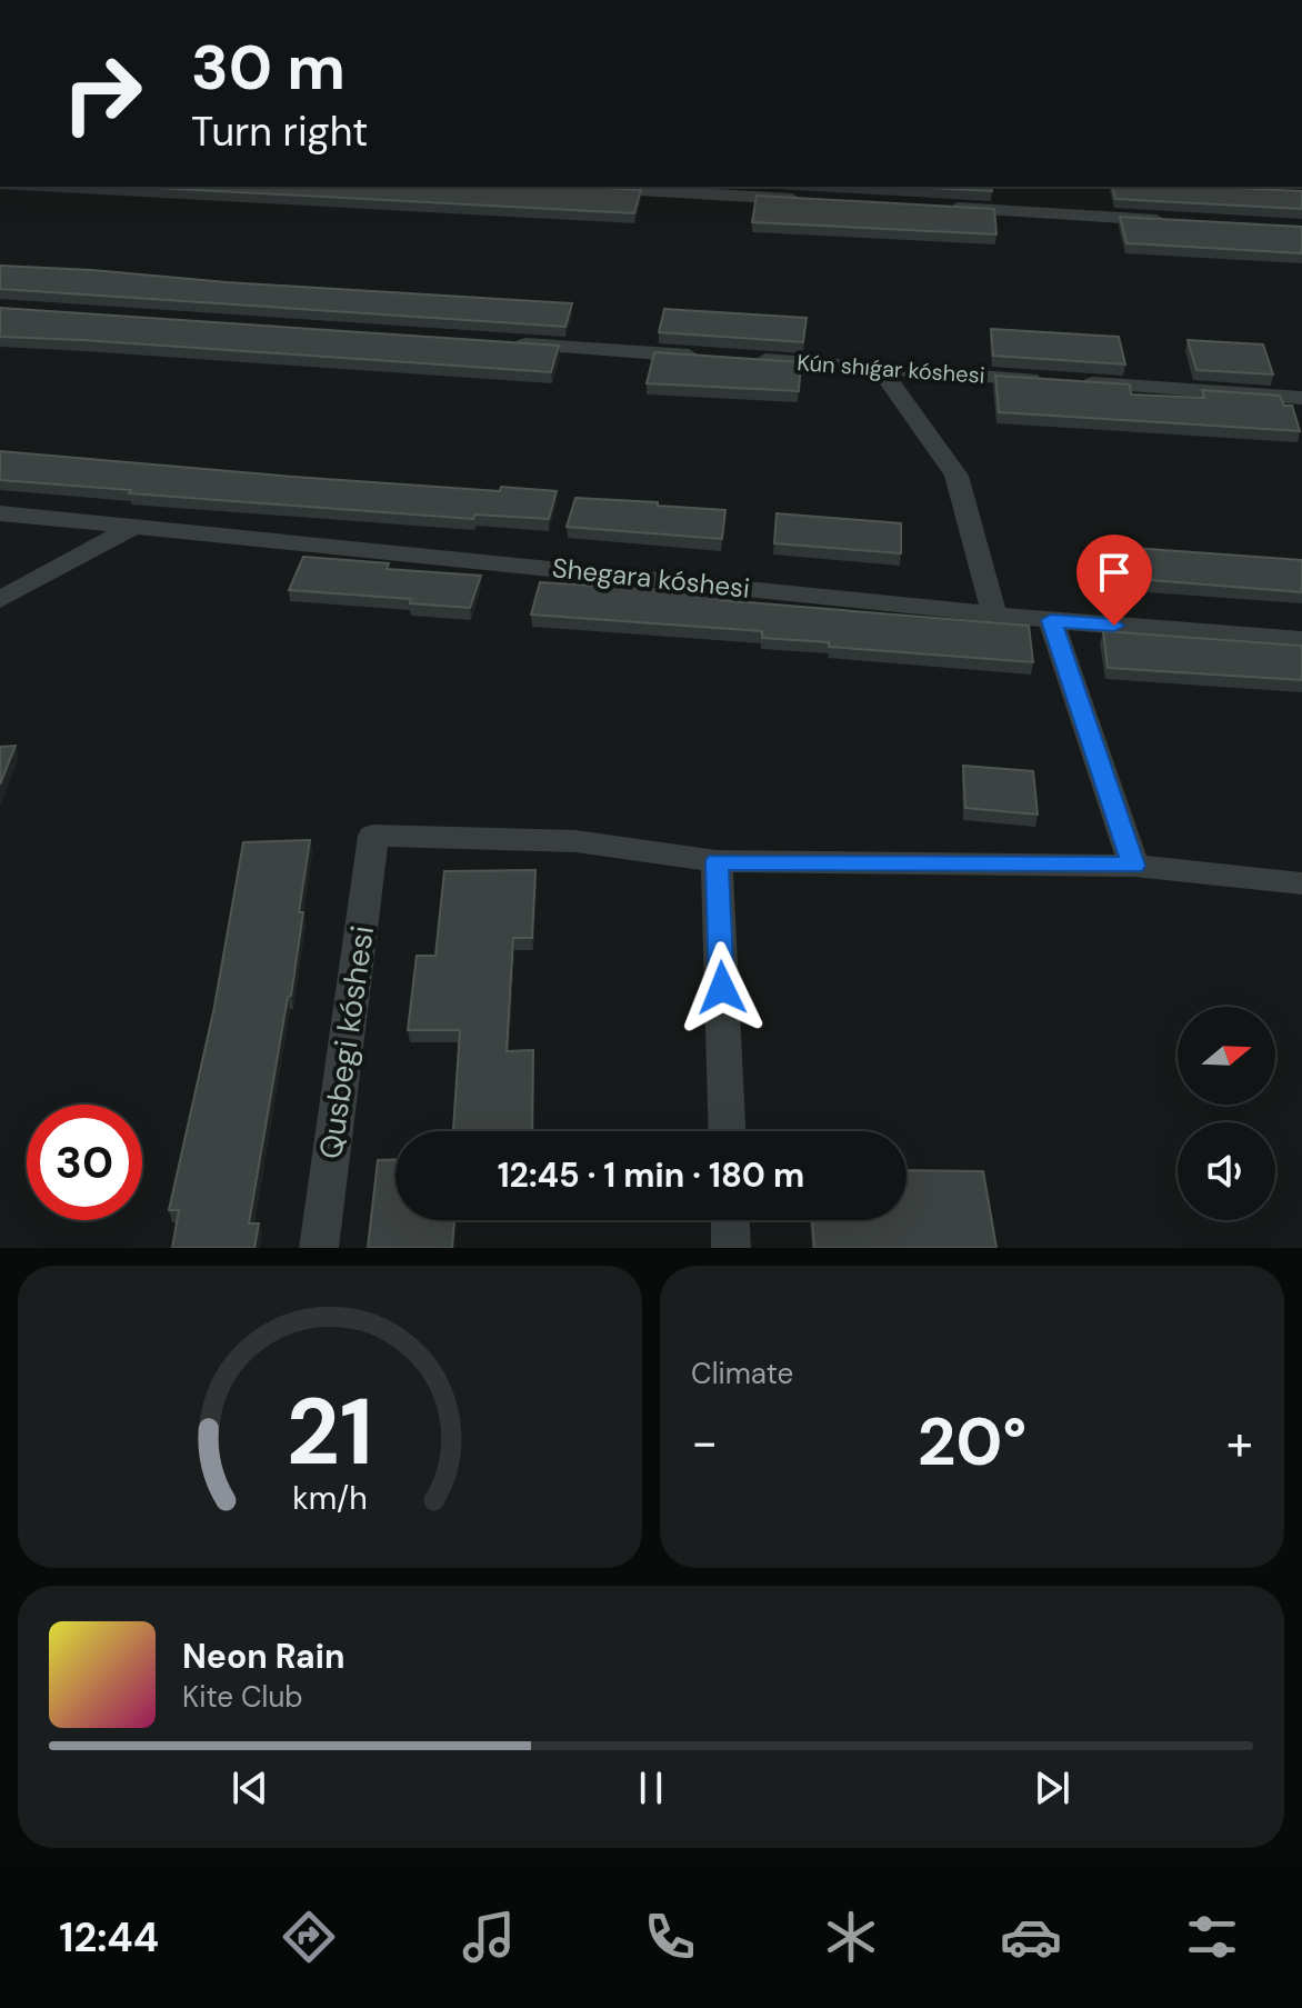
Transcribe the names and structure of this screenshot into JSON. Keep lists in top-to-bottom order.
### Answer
{
  "streets": {
    "street": ["Kún shıǵar kóshesi", "Shegara kóshesi", "Qusbegi kóshesi"]
  },
  "north": "right",
  "page": {
    "turn": ["30 m", "Turn right"],
    "limit": "30",
    "trip": "12:45 · 1 min · 180 m",
    "tile": "Climate",
    "heat": ["−", "20°", "+"],
    "song": ["Neon Rain", "Kite Club"],
    "tabs": "12:44",
    "gauge": ["21", "km/h"]
  }
}
